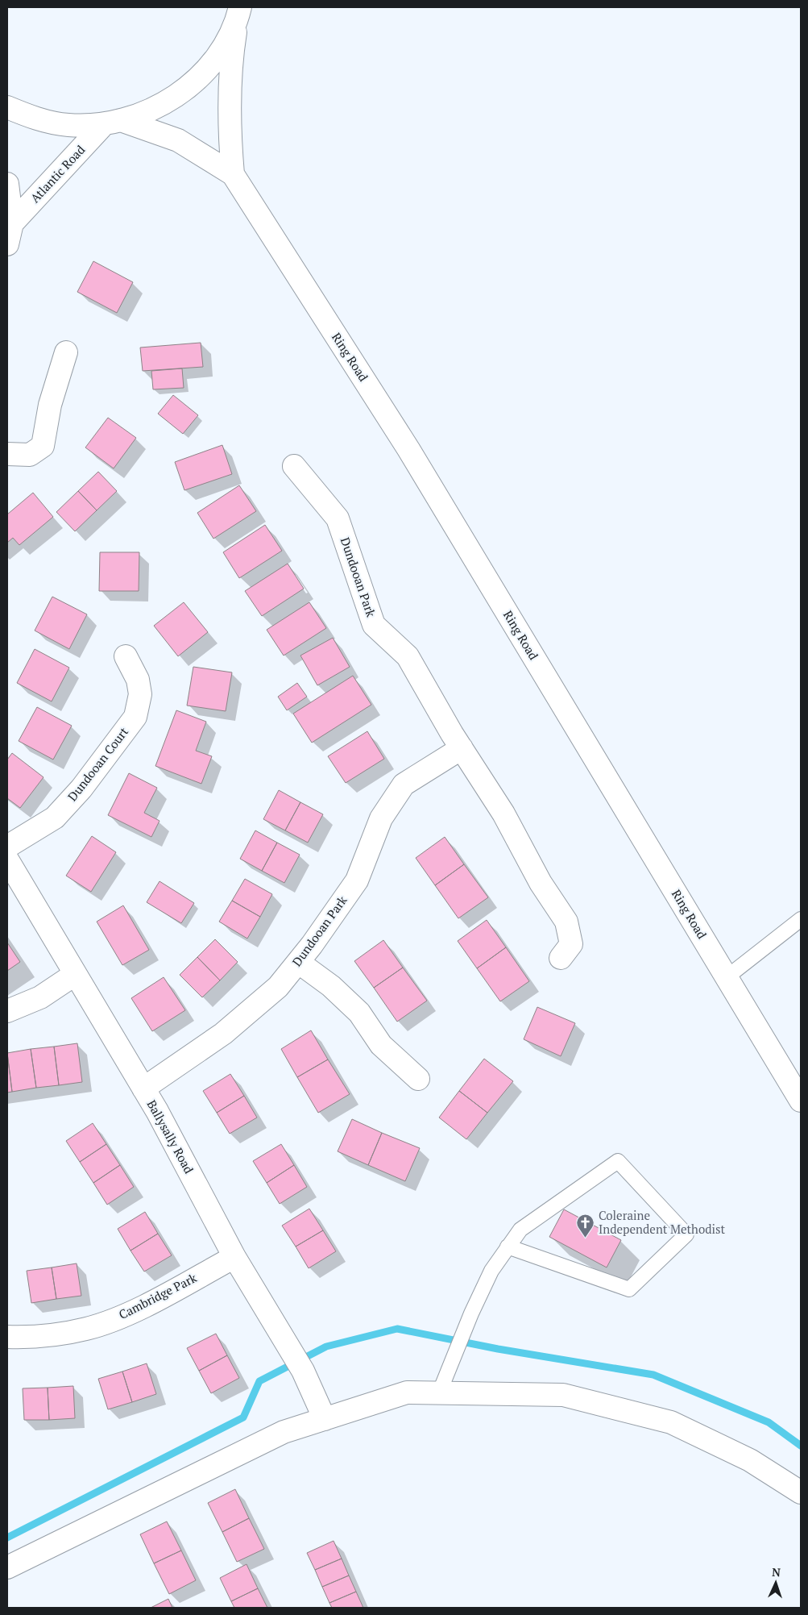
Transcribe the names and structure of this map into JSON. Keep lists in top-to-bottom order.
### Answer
{
  "streets": {
    "street": [
      "Atlantic Road",
      "Ring Road",
      "Dundooan Park",
      "Dundooan Court",
      "Ballysally Road",
      "Cambridge Park"
    ]
  },
  "crossings": [
    ["Atlantic Road", "Ring Road"],
    ["Dundooan Park", "Ballysally Road"],
    ["Ballysally Road", "Cambridge Park"]
  ],
  "places": {
    "church": ["Coleraine Independent Methodist"]
  },
  "north": "top"
}
